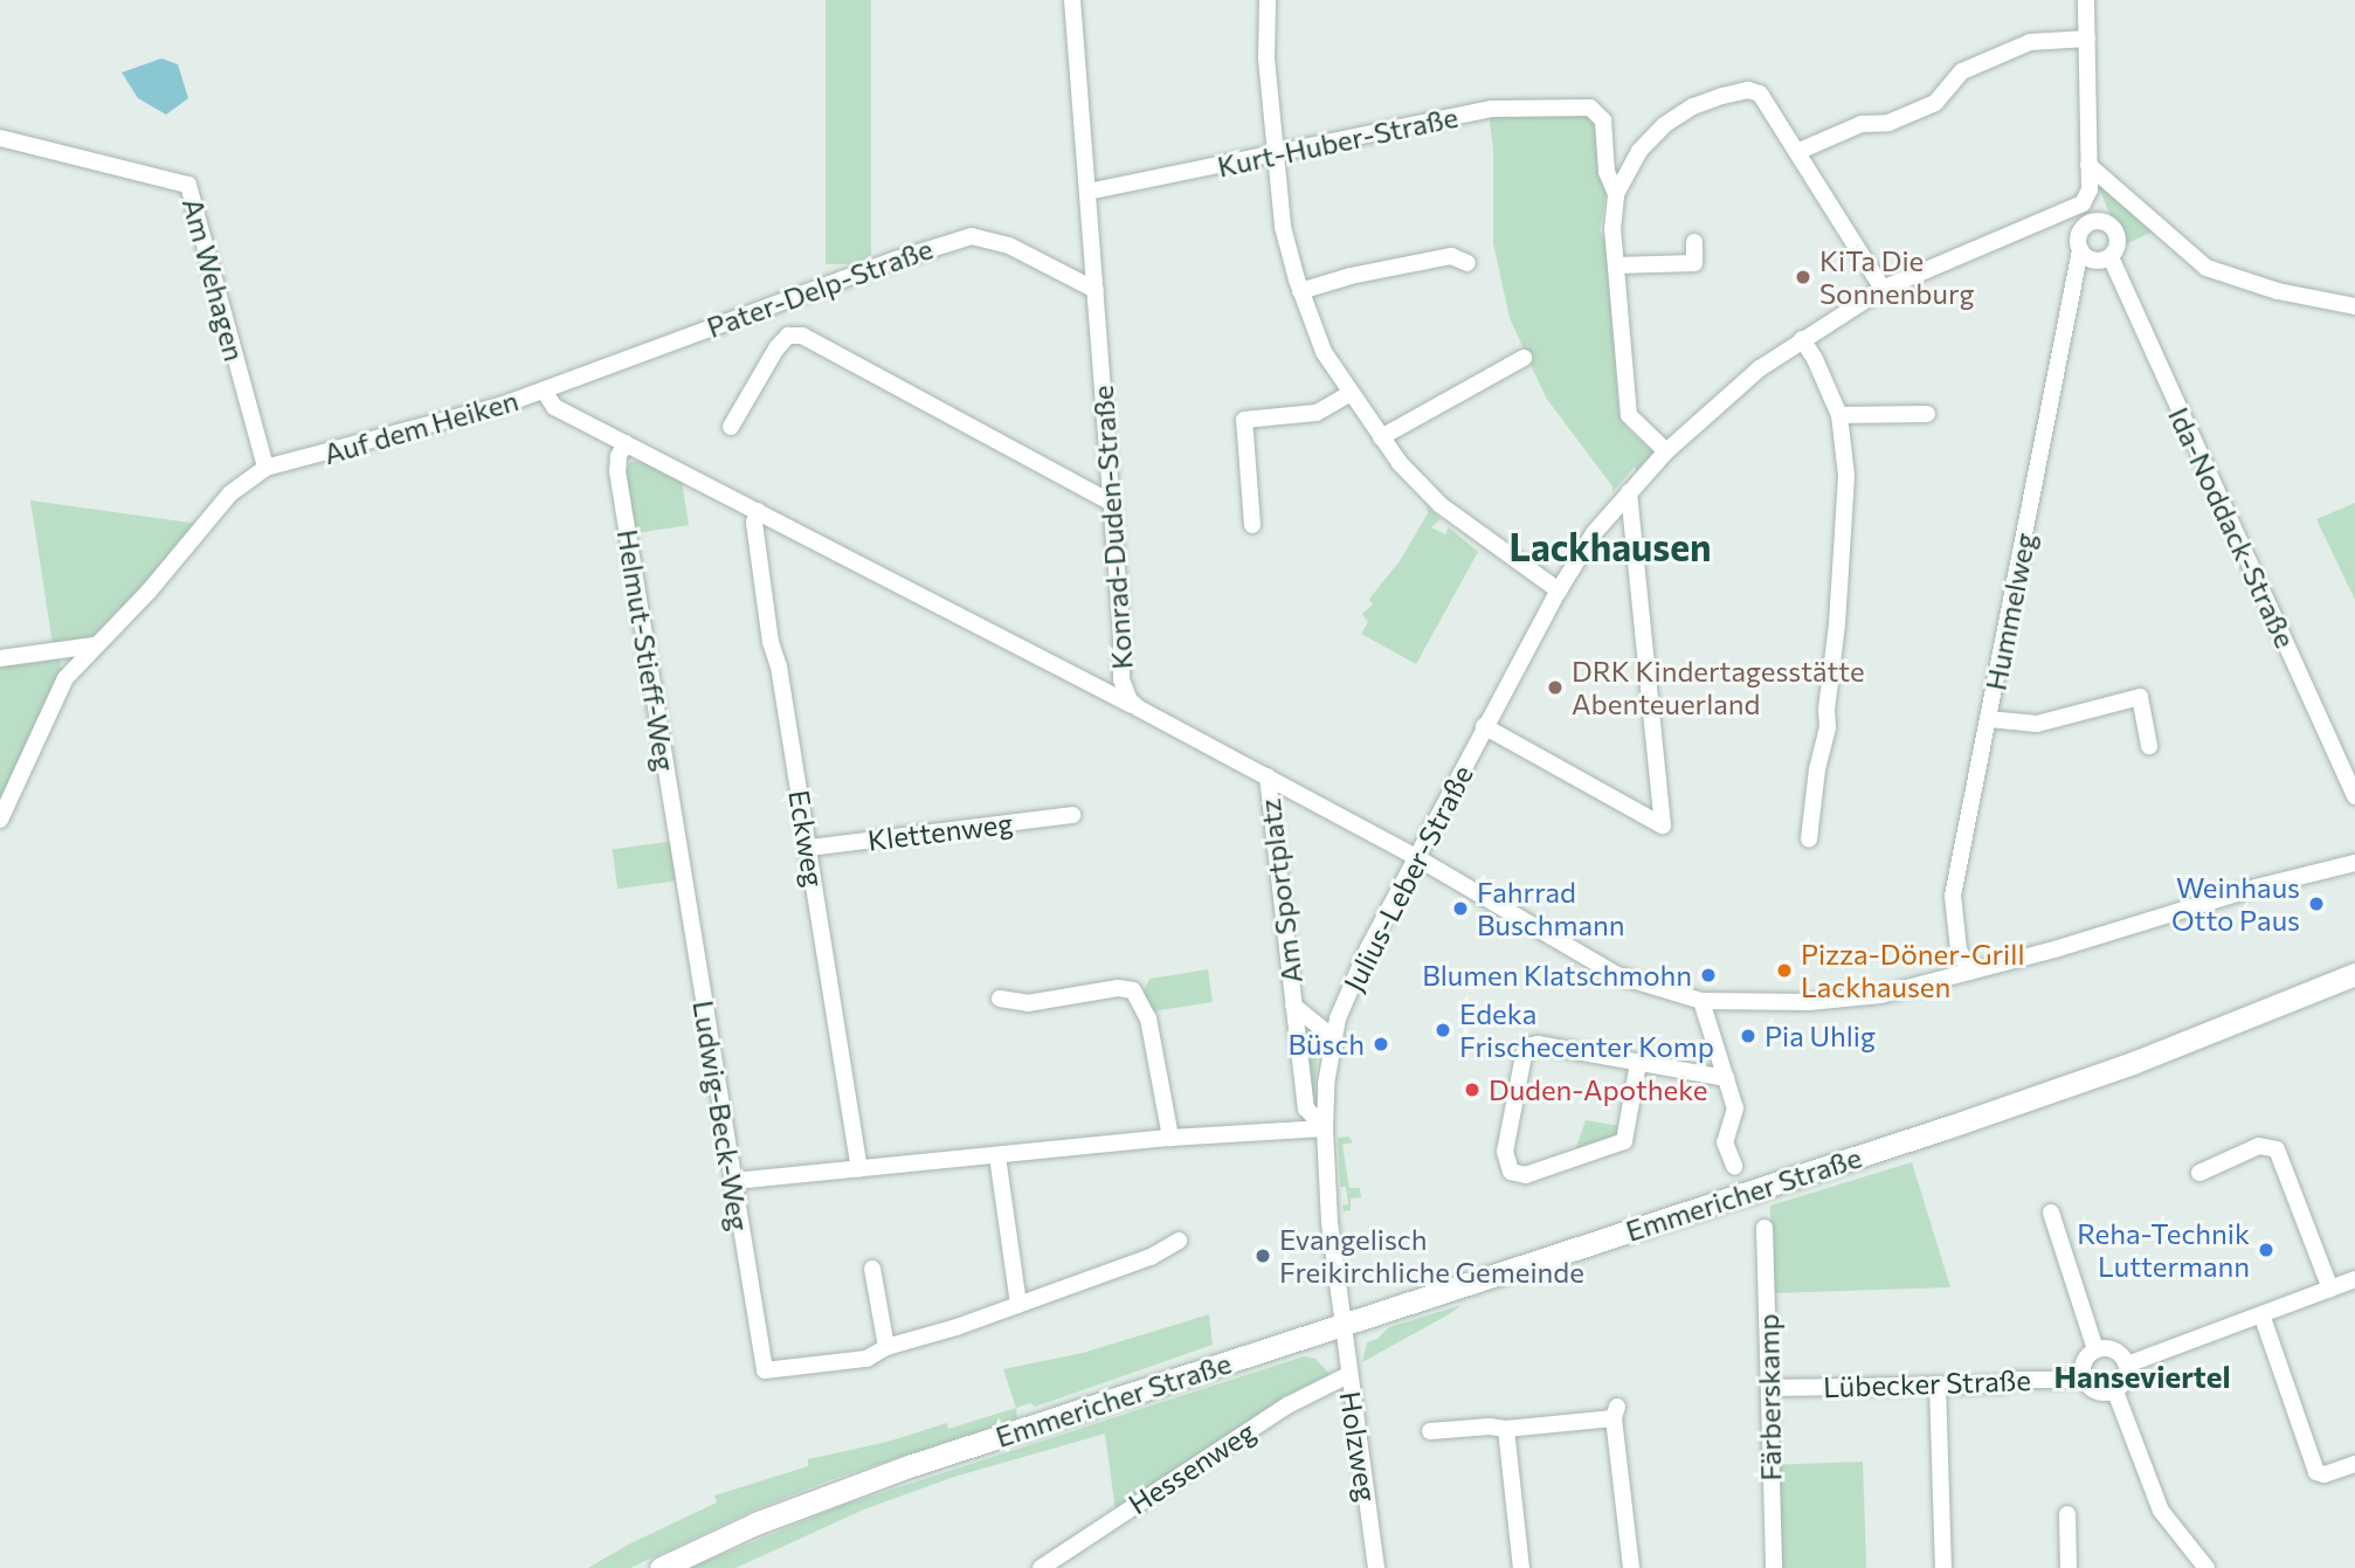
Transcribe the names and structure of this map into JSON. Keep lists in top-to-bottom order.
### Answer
{
  "streets": {
    "main road": ["Emmericher Straße"],
    "street": [
      "Kurt-Huber-Straße",
      "Am Wehagen",
      "Pater-Delp-Straße",
      "Auf dem Heiken",
      "Konrad-Duden-Straße",
      "Ida-Noddack-Straße",
      "Hummelweg",
      "Helmut-Stieff-Weg",
      "Klettenweg",
      "Eckweg",
      "Julius-Leber-Straße",
      "Am Sportplatz",
      "Ludwig-Beck-Weg",
      "Lübecker Straße",
      "Färberskamp",
      "Holzweg",
      "Hessenweg"
    ]
  },
  "crossings": [
    ["Kurt-Huber-Straße", "Konrad-Duden-Straße"],
    ["Am Wehagen", "Auf dem Heiken"],
    ["Pater-Delp-Straße", "Auf dem Heiken"],
    ["Pater-Delp-Straße", "Konrad-Duden-Straße"],
    ["Auf dem Heiken", "Konrad-Duden-Straße"],
    ["Auf dem Heiken", "Helmut-Stieff-Weg"],
    ["Auf dem Heiken", "Eckweg"],
    ["Konrad-Duden-Straße", "Hummelweg"],
    ["Konrad-Duden-Straße", "Julius-Leber-Straße"],
    ["Konrad-Duden-Straße", "Am Sportplatz"],
    ["Ida-Noddack-Straße", "Hummelweg"],
    ["Helmut-Stieff-Weg", "Ludwig-Beck-Weg"],
    ["Klettenweg", "Eckweg"],
    ["Julius-Leber-Straße", "Am Sportplatz"],
    ["Julius-Leber-Straße", "Emmericher Straße"],
    ["Julius-Leber-Straße", "Holzweg"],
    ["Emmericher Straße", "Holzweg"],
    ["Lübecker Straße", "Färberskamp"],
    ["Holzweg", "Hessenweg"]
  ],
  "districts": ["Lackhausen", "Hanseviertel"],
  "places": [
    "KiTa Die Sonnenburg",
    "DRK Kindertagesstätte Abenteuerland",
    "Weinhaus Otto Paus",
    "Fahrrad Buschmann",
    "Pizza-Döner-Grill Lackhausen",
    "Blumen Klatschmohn",
    "Edeka Frischecenter Komp",
    "Pia Uhlig",
    "Büsch",
    "Duden-Apotheke",
    "Reha-Technik Luttermann",
    "Evangelisch Freikirchliche Gemeinde"
  ]
}
